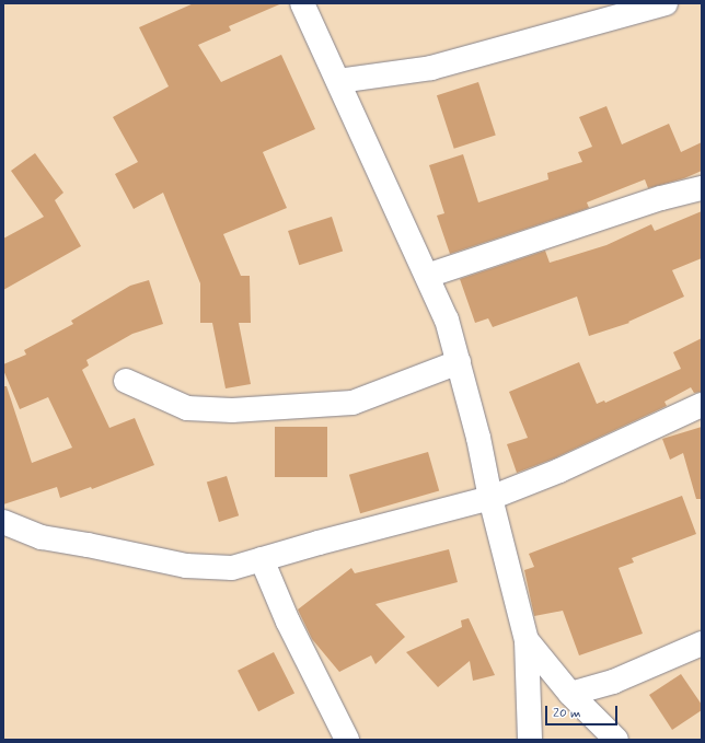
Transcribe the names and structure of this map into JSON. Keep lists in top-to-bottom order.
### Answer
{
  "scale_bar": "20 m"
}
